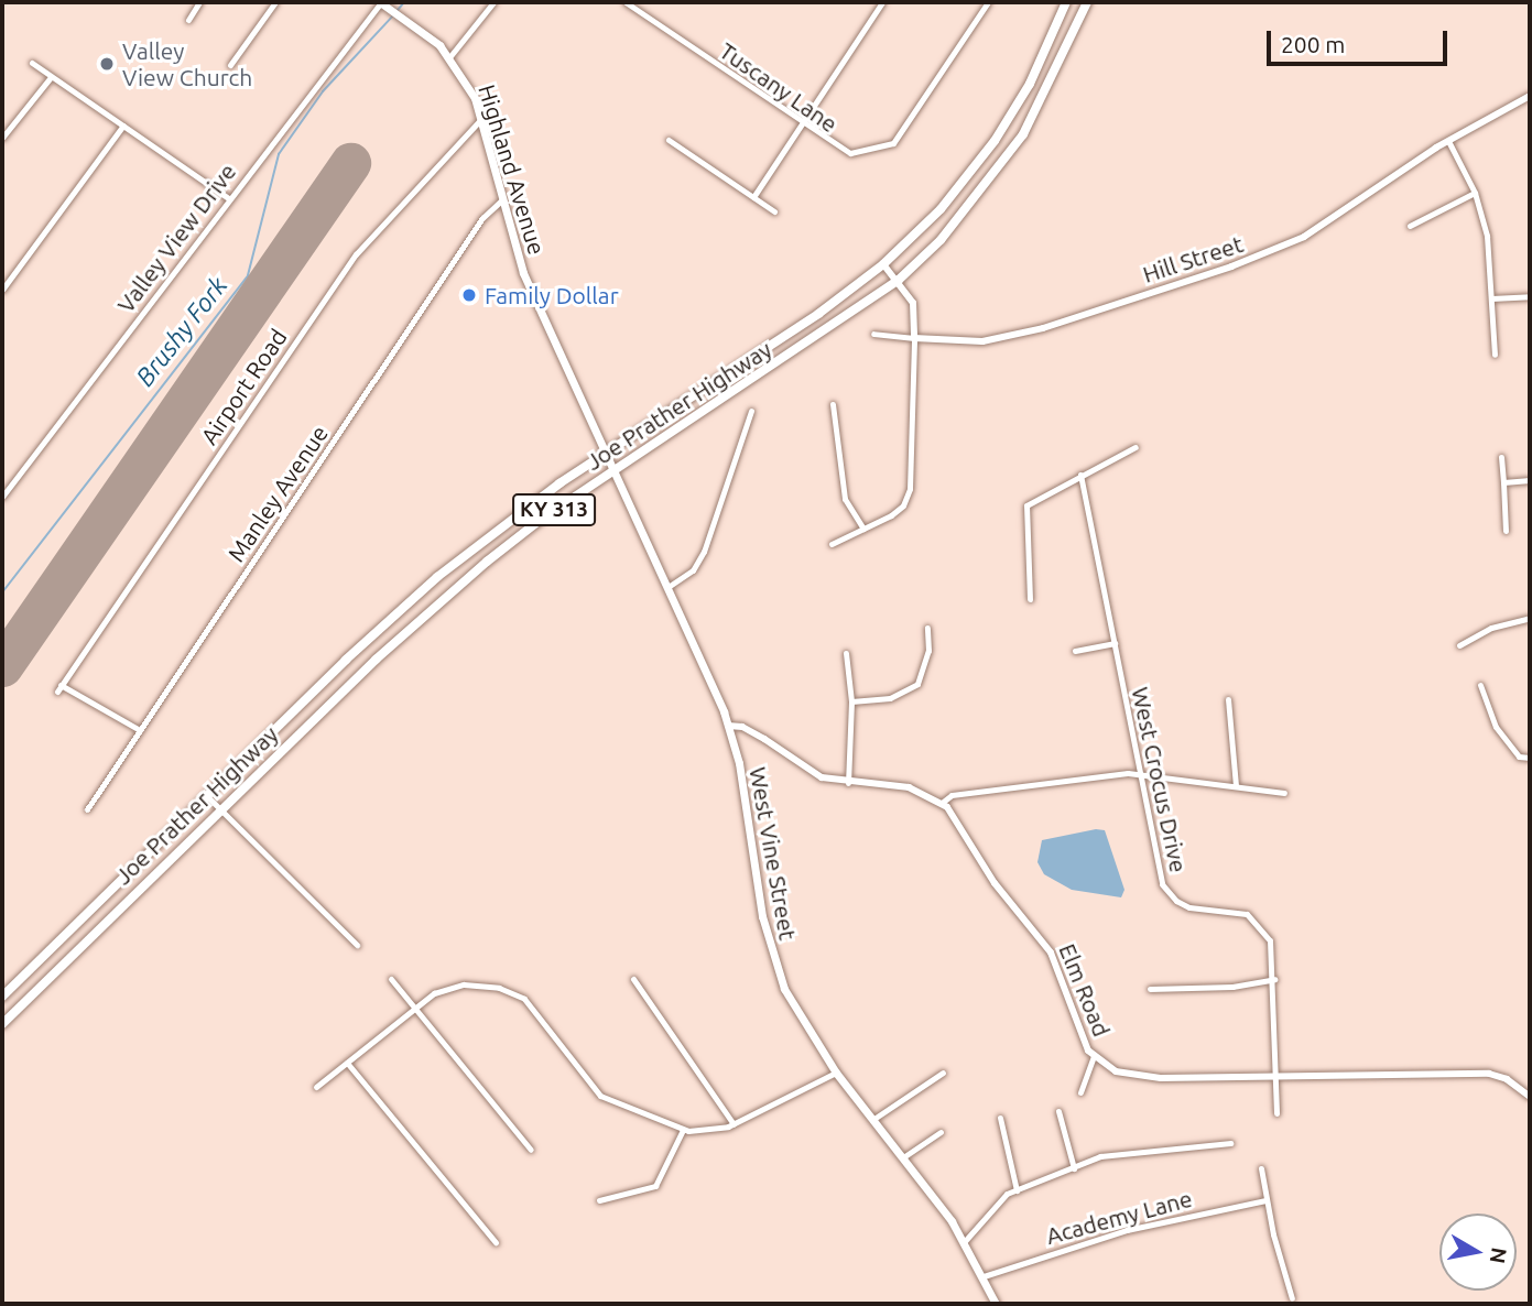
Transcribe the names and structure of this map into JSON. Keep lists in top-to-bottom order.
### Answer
{
  "streets": {
    "highway": ["Joe Prather Highway", "KY 313"],
    "main road": ["Highland Avenue", "West Vine Street"],
    "street": [
      "Tuscany Lane",
      "Valley View Drive",
      "Hill Street",
      "Airport Road",
      "Manley Avenue",
      "West Crocus Drive",
      "Elm Road",
      "Academy Lane"
    ]
  },
  "crossings": [
    ["Highland Avenue", "Valley View Drive"],
    ["Highland Avenue", "Airport Road"],
    ["Highland Avenue", "Joe Prather Highway"],
    ["Highland Avenue", "Manley Avenue"],
    ["Highland Avenue", "West Vine Street"],
    ["Airport Road", "Manley Avenue"],
    ["West Crocus Drive", "Elm Road"],
    ["West Vine Street", "Academy Lane"]
  ],
  "water": ["Brushy Fork"],
  "places": ["Valley View Church", "Family Dollar"],
  "scale_bar": "200 m",
  "north": "right"
}
